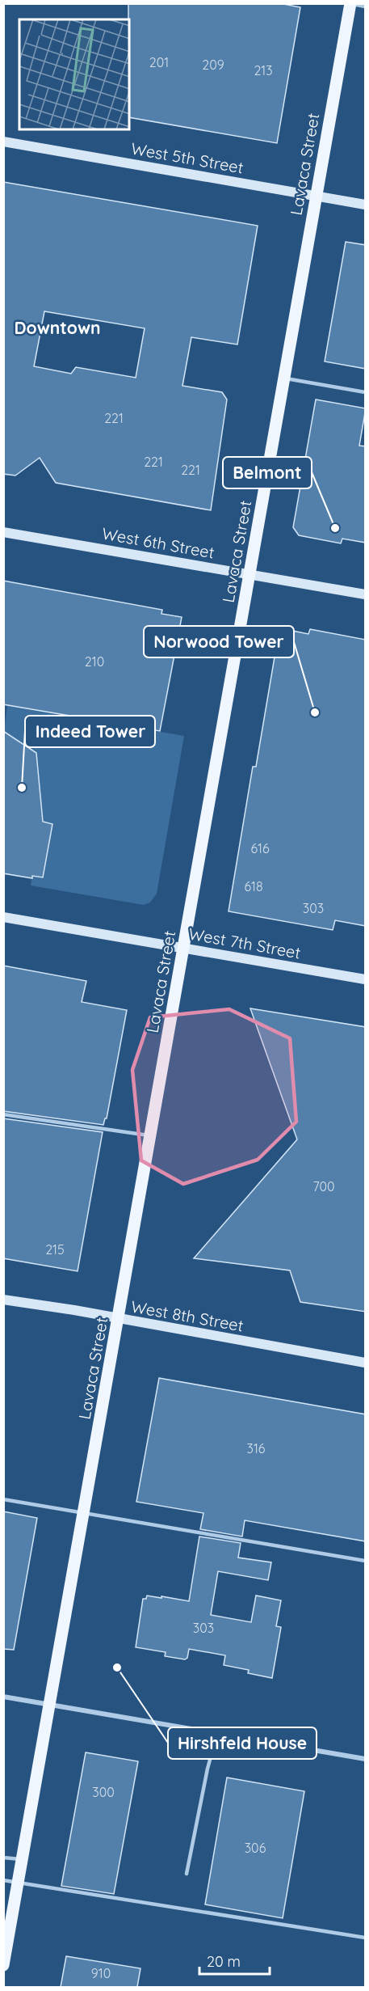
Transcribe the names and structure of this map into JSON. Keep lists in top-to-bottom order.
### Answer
{
  "streets": {
    "main road": [
      "West 5th Street",
      "Lavaca Street",
      "West 6th Street",
      "West 7th Street",
      "West 8th Street"
    ]
  },
  "crossings": [
    ["West 5th Street", "Lavaca Street"],
    ["Lavaca Street", "West 6th Street"],
    ["Lavaca Street", "West 7th Street"],
    ["Lavaca Street", "West 8th Street"]
  ],
  "districts": ["Downtown"],
  "places": [
    "Belmont",
    "Norwood Tower",
    "Indeed Tower",
    "Hirshfeld House"
  ],
  "house_numbers": [
    "201",
    "209",
    "213",
    "221",
    "221",
    "221",
    "210",
    "616",
    "618",
    "303",
    "700",
    "215",
    "316",
    "303",
    "300",
    "306",
    "910"
  ],
  "scale_bar": "20 m"
}
